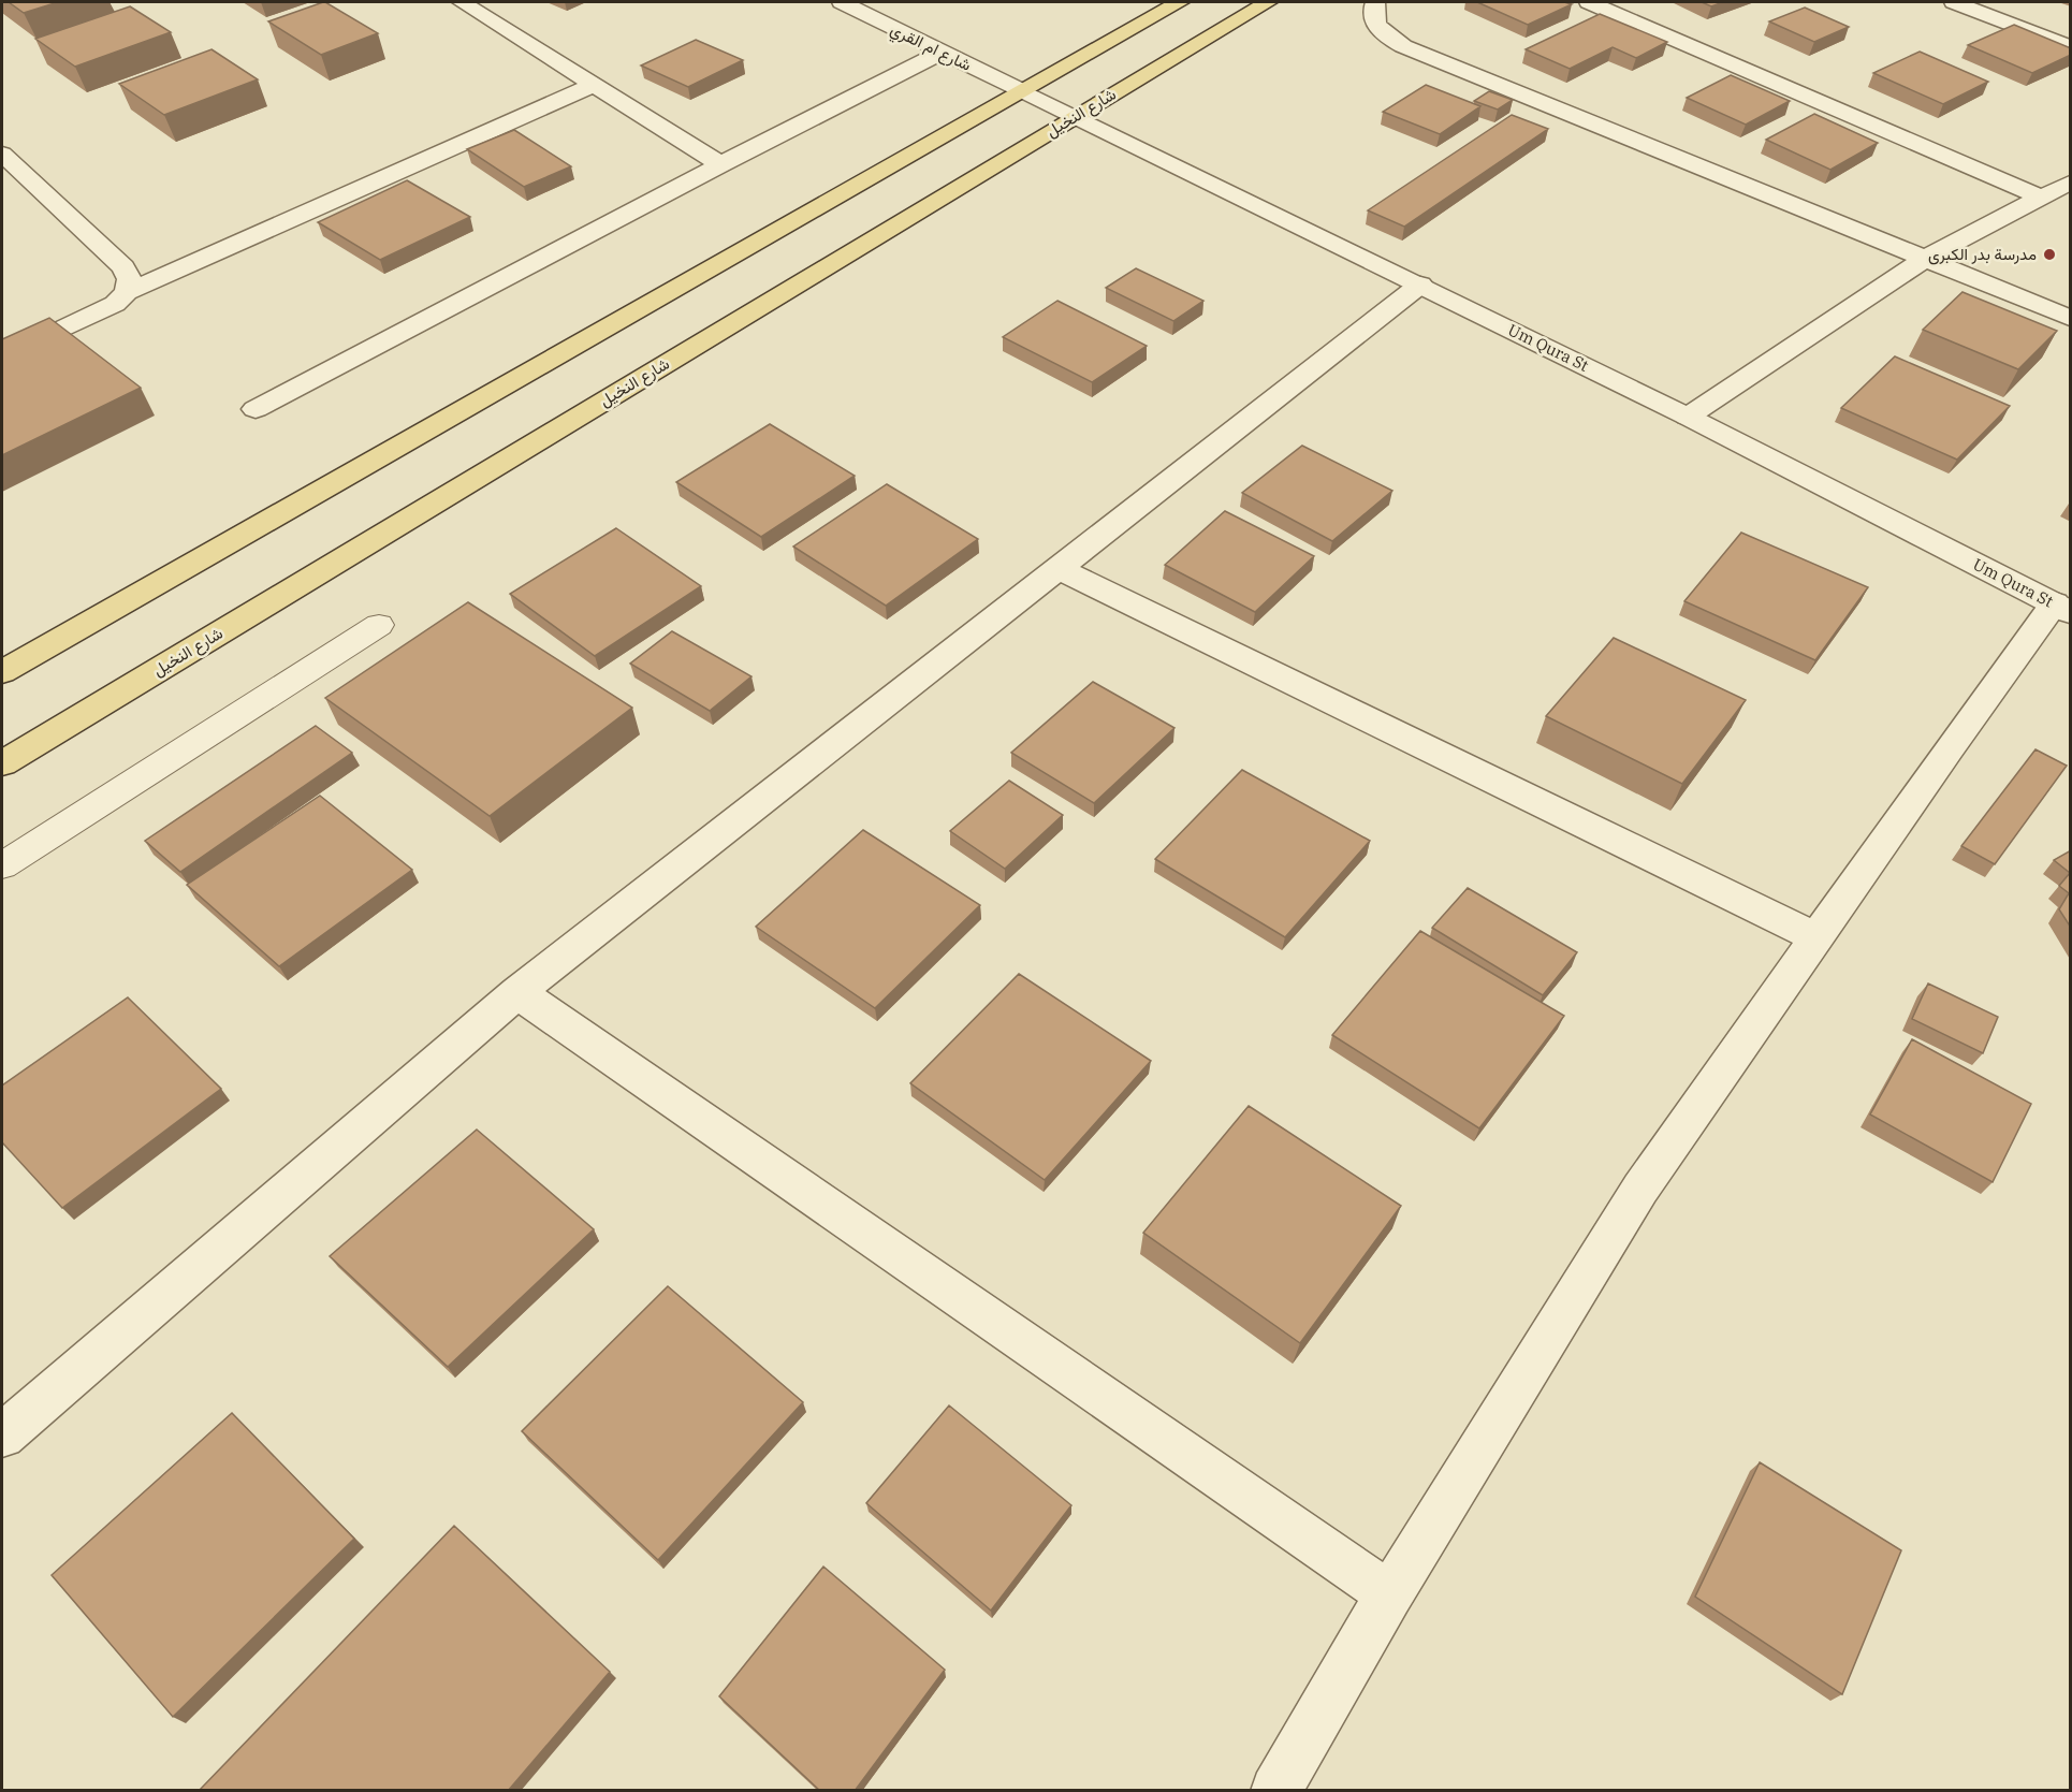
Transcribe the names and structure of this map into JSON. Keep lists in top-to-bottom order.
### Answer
{
  "streets": {
    "main road": ["شارع النخيل"],
    "street": ["شارع ام القري", "Um Qura St"]
  },
  "crossings": [
    ["شارع ام القري", "Um Qura St"],
    ["شارع النخيل", "Um Qura St"]
  ],
  "places": ["مدرسة بدر الكبرى"]
}
